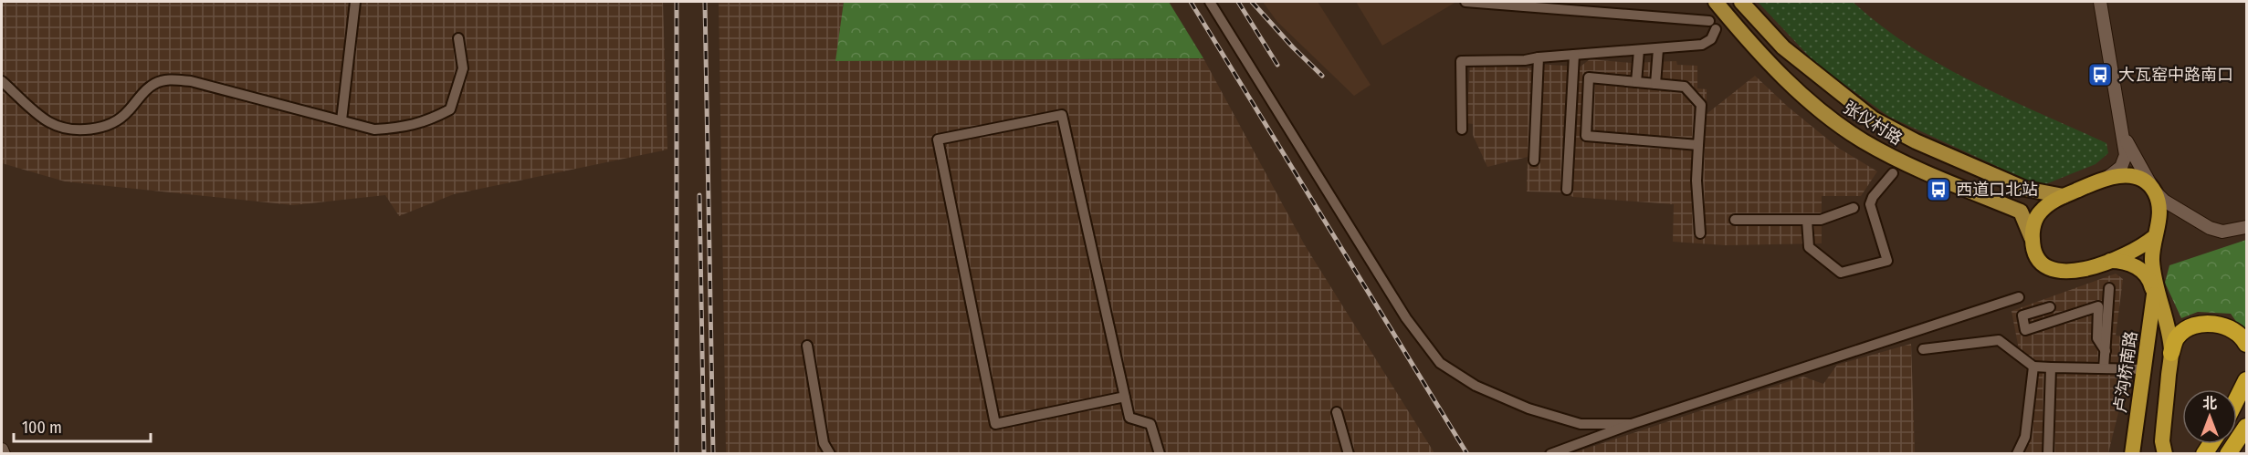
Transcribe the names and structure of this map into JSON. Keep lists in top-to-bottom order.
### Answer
{
  "streets": {
    "highway": ["卢沟桥南路"],
    "main road": ["张仪村路"]
  },
  "places": {
    "bus stop": ["大瓦窑中路南口", "西道口北站"]
  },
  "scale_bar": "100 m",
  "north": "top"
}
